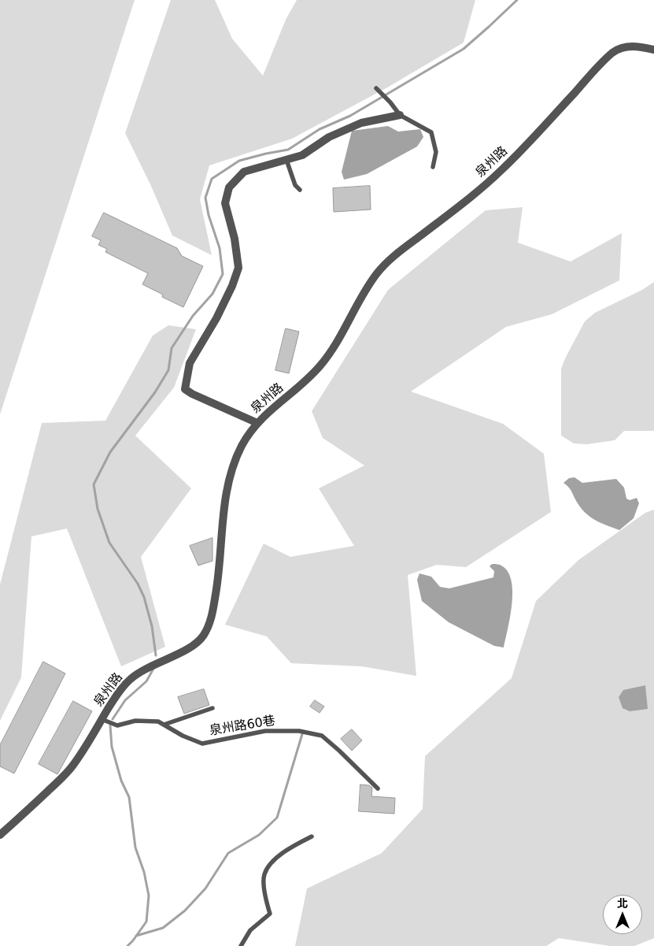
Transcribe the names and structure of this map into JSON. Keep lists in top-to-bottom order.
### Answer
{
  "streets": {
    "street": ["泉州路"],
    "lane": ["泉州路60巷"]
  },
  "crossings": [
    ["泉州路", "泉州路60巷"]
  ],
  "north": "top"
}
